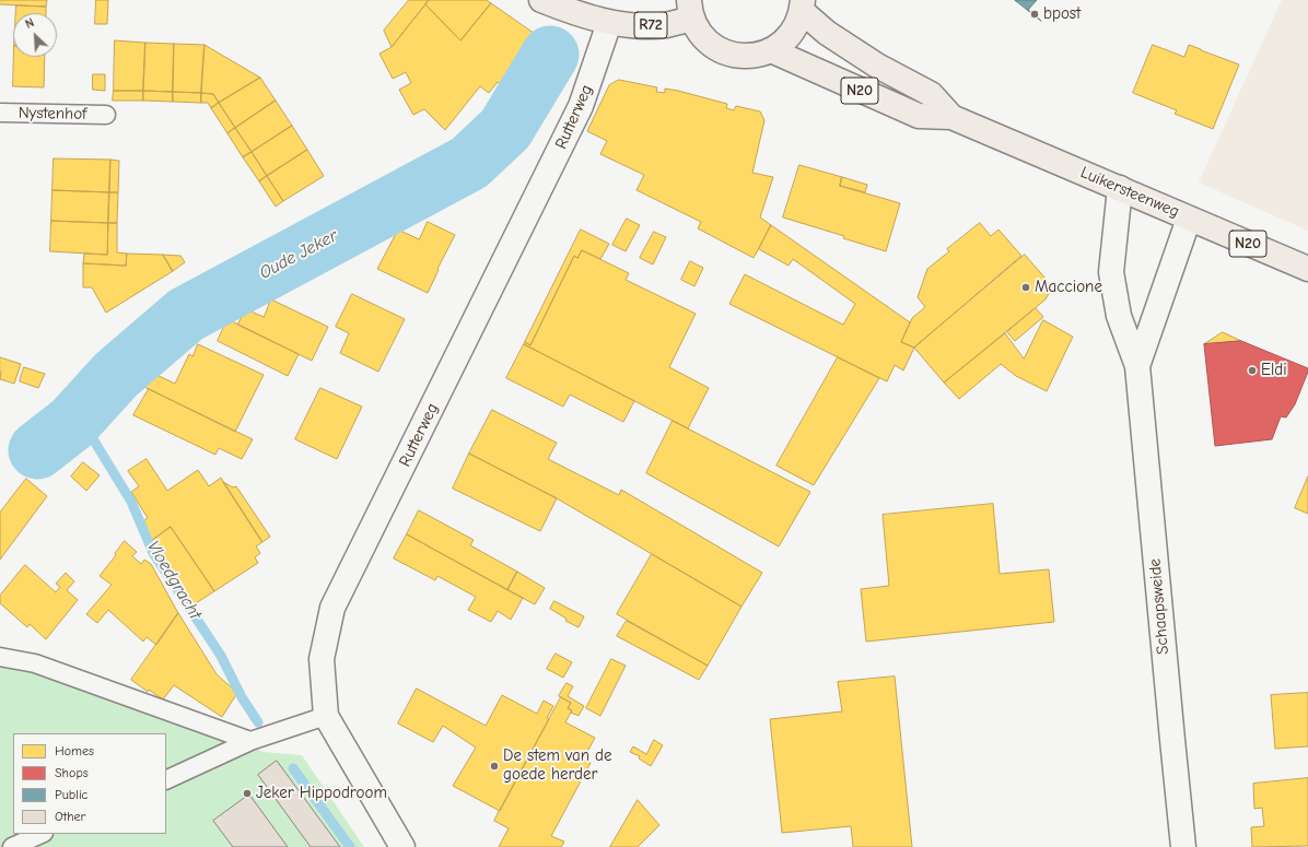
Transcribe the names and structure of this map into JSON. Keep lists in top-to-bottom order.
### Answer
{
  "streets": {
    "main road": ["R72", "N20", "Luikersteenweg"],
    "street": ["Rutterweg", "Schaapsweide"],
    "lane": ["Nystenhof"]
  },
  "crossings": [
    ["R72", "Rutterweg"],
    ["Luikersteenweg", "Schaapsweide"]
  ],
  "water": ["Oude Jeker", "Vloedgracht"],
  "places": [
    "bpost",
    "Maccione",
    "Eldi",
    "De stem van de goede herder",
    "Jeker Hippodroom"
  ],
  "legend": [
    "Homes",
    "Shops",
    "Public",
    "Other"
  ],
  "north": "top left"
}
